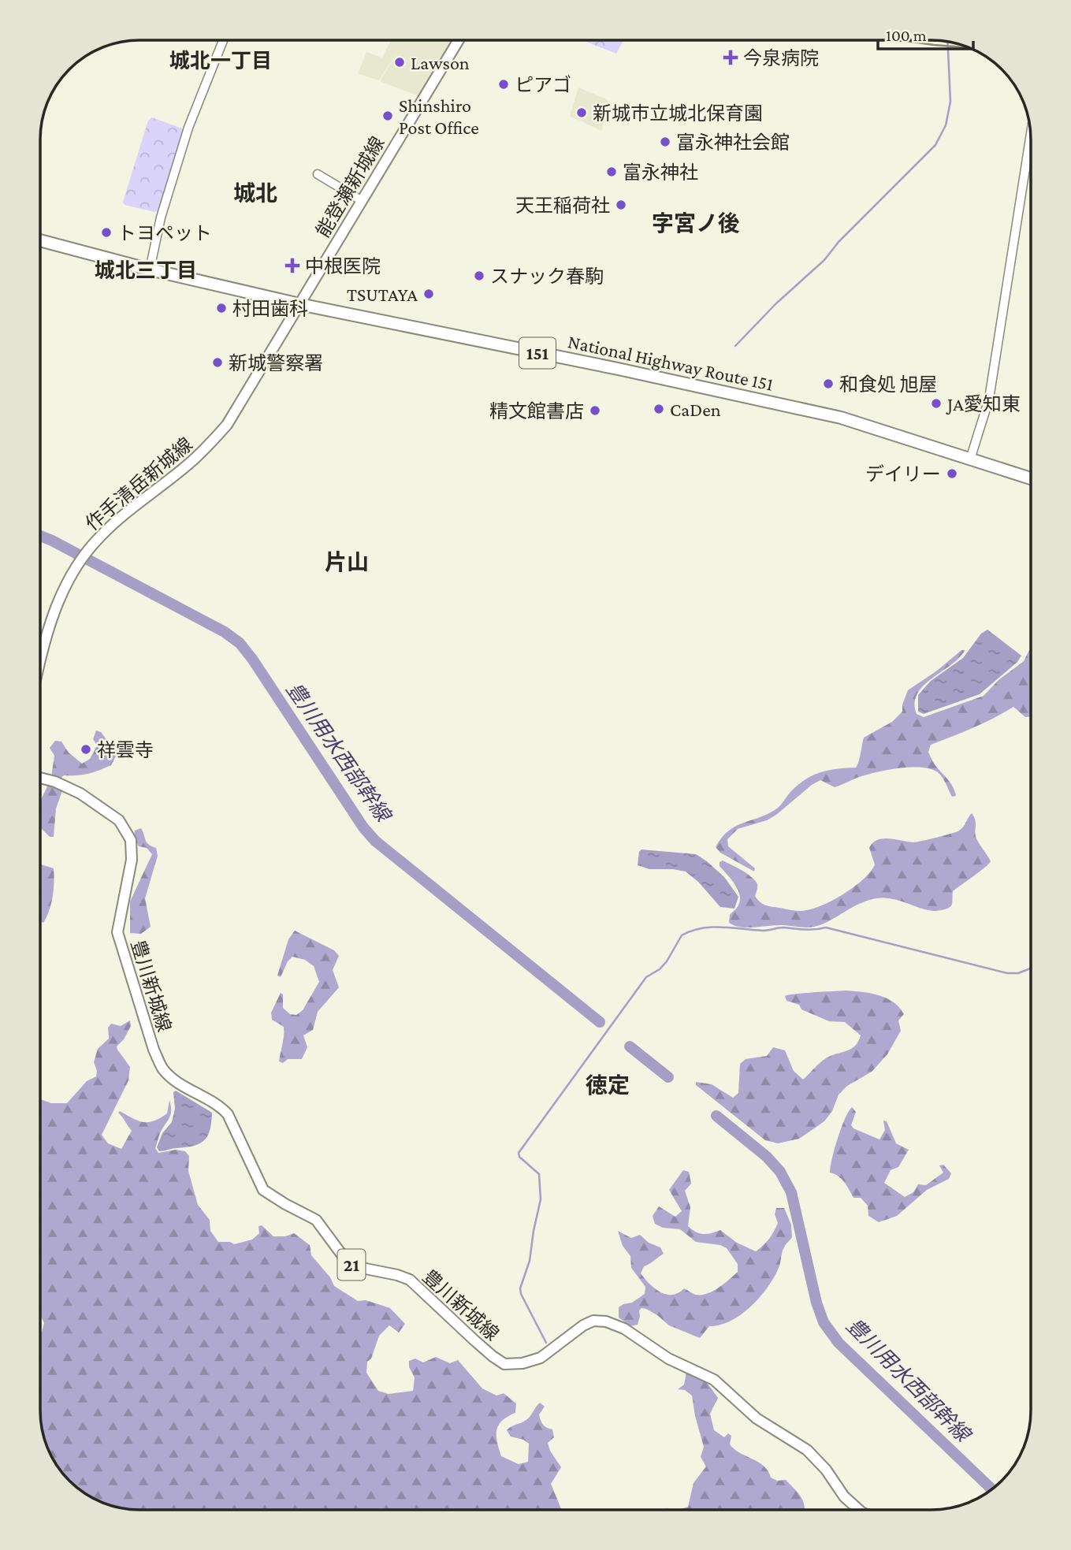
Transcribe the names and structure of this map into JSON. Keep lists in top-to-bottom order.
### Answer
{
  "streets": {
    "highway": ["151", "National Highway Route 151"],
    "main road": [
      "能登瀬新城線",
      "作手清岳新城線",
      "豊川新城線",
      "21"
    ]
  },
  "crossings": [
    ["能登瀬新城線", "National Highway Route 151"],
    ["能登瀬新城線", "作手清岳新城線"],
    ["National Highway Route 151", "作手清岳新城線"]
  ],
  "districts": [
    "城北一丁目",
    "城北",
    "字宮ノ後",
    "城北三丁目",
    "片山",
    "徳定"
  ],
  "water": ["豊川用水西部幹線"],
  "places": {
    "health": ["今泉病院", "中根医院"],
    "other": [
      "Lawson",
      "ピアゴ",
      "新城市立城北保育園",
      "Shinshiro Post Office",
      "富永神社会館",
      "富永神社",
      "天王稲荷社",
      "トヨペット",
      "スナック春駒",
      "TSUTAYA",
      "村田歯科",
      "新城警察署",
      "和食処 旭屋",
      "JA愛知東",
      "CaDen",
      "精文館書店",
      "デイリー",
      "祥雲寺"
    ]
  },
  "scale_bar": "100 m"
}
